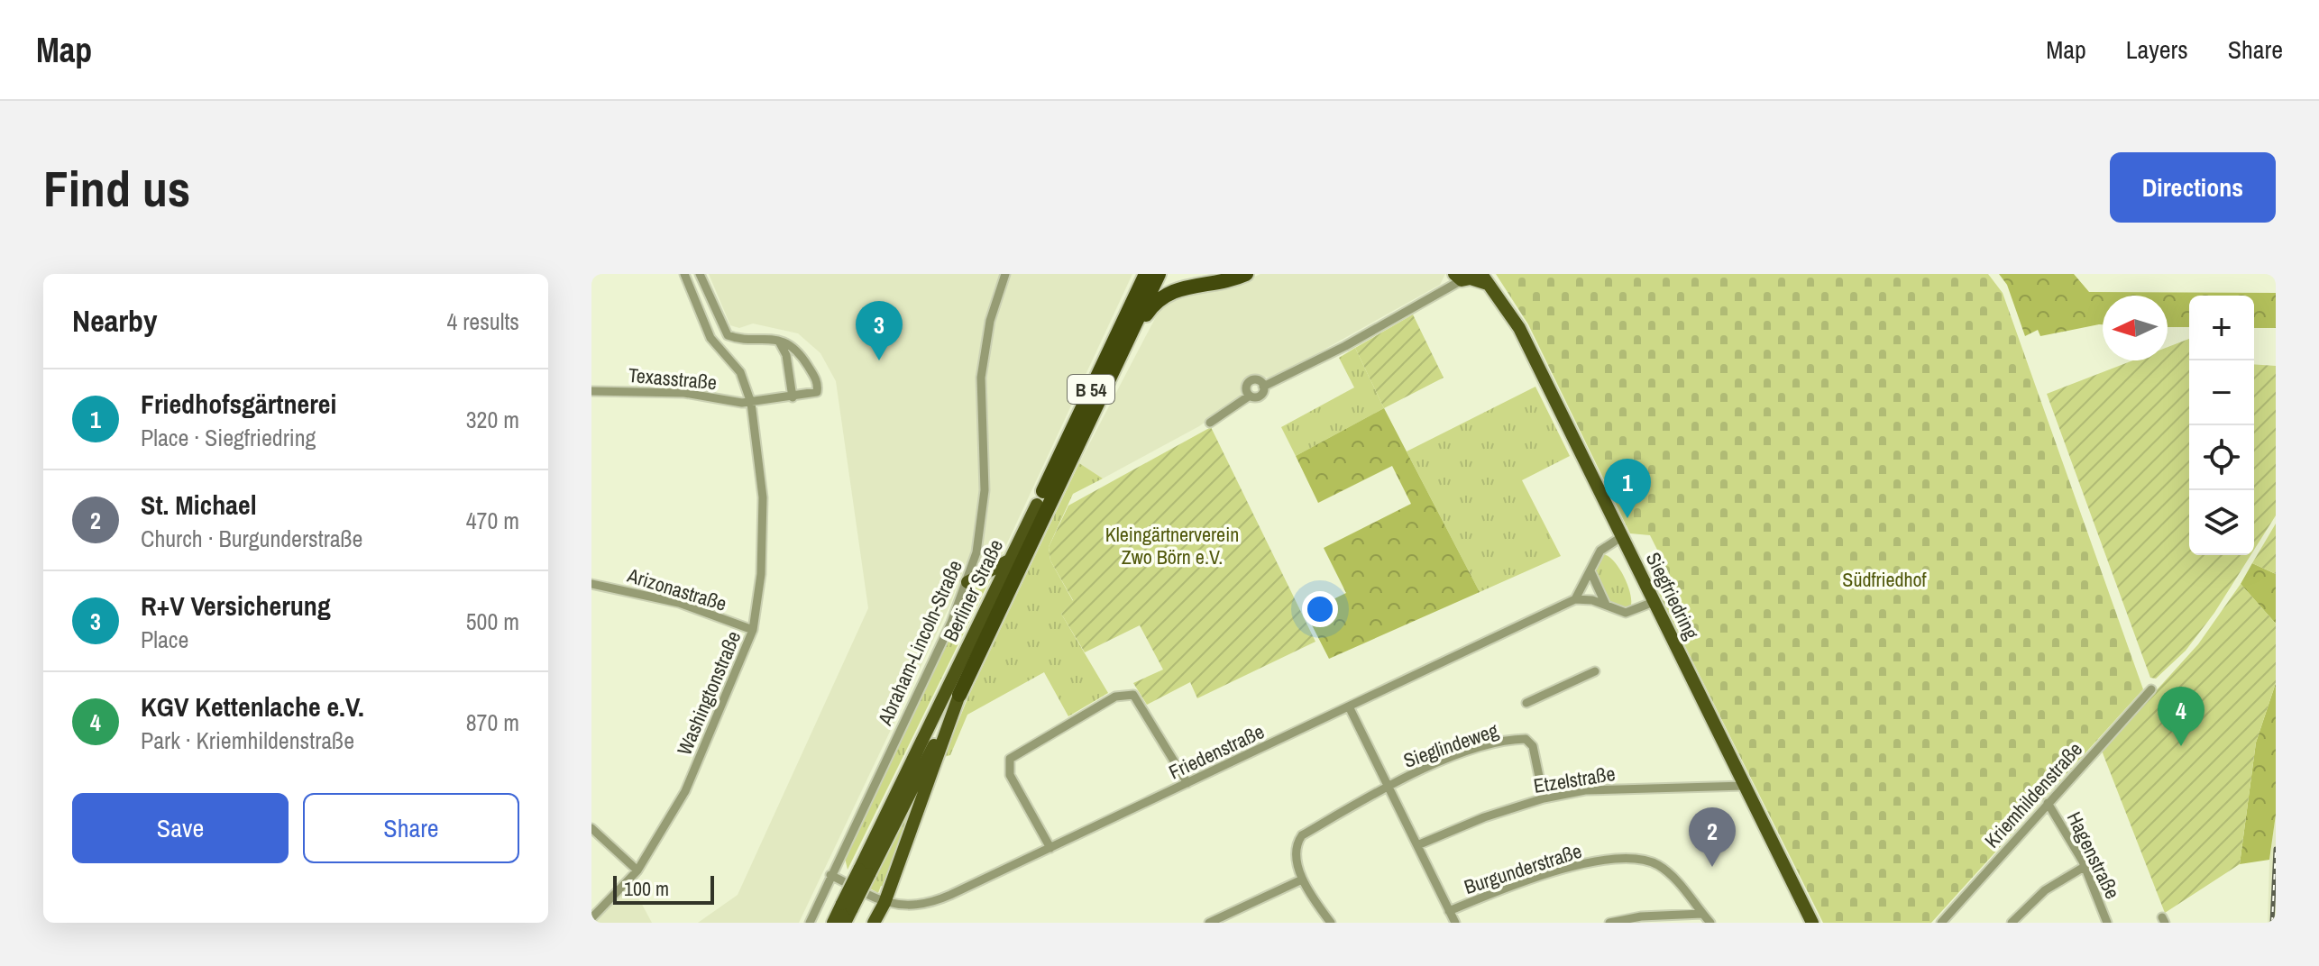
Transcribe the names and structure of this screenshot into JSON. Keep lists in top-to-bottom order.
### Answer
{
  "streets": {
    "highway": ["B 54", "Berliner Straße"],
    "main road": ["Siegfriedring"],
    "street": [
      "Texasstraße",
      "Arizonastraße",
      "Abraham-Lincoln-Straße",
      "Washingtonstraße",
      "Sieglindeweg",
      "Friedenstraße",
      "Etzelstraße",
      "Kriemhildenstraße",
      "Hagenstraße",
      "Burgunderstraße"
    ]
  },
  "crossings": [
    ["Texasstraße", "Washingtonstraße"],
    ["B 54", "Berliner Straße"],
    ["Arizonastraße", "Washingtonstraße"],
    ["Siegfriedring", "Etzelstraße"],
    ["Sieglindeweg", "Etzelstraße"],
    ["Kriemhildenstraße", "Hagenstraße"]
  ],
  "parks": ["Kleingärtnerverein Zwo Börn e.V.", "Südfriedhof"],
  "scale_bar": "100 m",
  "north": "left",
  "page": {
    "header": "Map",
    "nav": ["Map", "Layers", "Share"],
    "buttons": [
      "Directions",
      ["Save", "Share"]
    ],
    "title": "Find us",
    "heading": ["Nearby", "4 results"],
    "map_buttons": ["+", "−"],
    "pins": [
      "3",
      "1",
      "4",
      "2"
    ],
    "list": [
      {
        "mark": "1",
        "name": "Friedhofsgärtnerei",
        "note": "Place · Siegfriedring",
        "value": "320 m"
      },
      {
        "mark": "2",
        "name": "St. Michael",
        "note": "Church · Burgunderstraße",
        "value": "470 m"
      },
      {
        "mark": "3",
        "name": "R+V Versicherung",
        "note": "Place",
        "value": "500 m"
      },
      {
        "mark": "4",
        "name": "KGV Kettenlache e.V.",
        "note": "Park · Kriemhildenstraße",
        "value": "870 m"
      }
    ],
    "scale": "100 m"
  }
}
